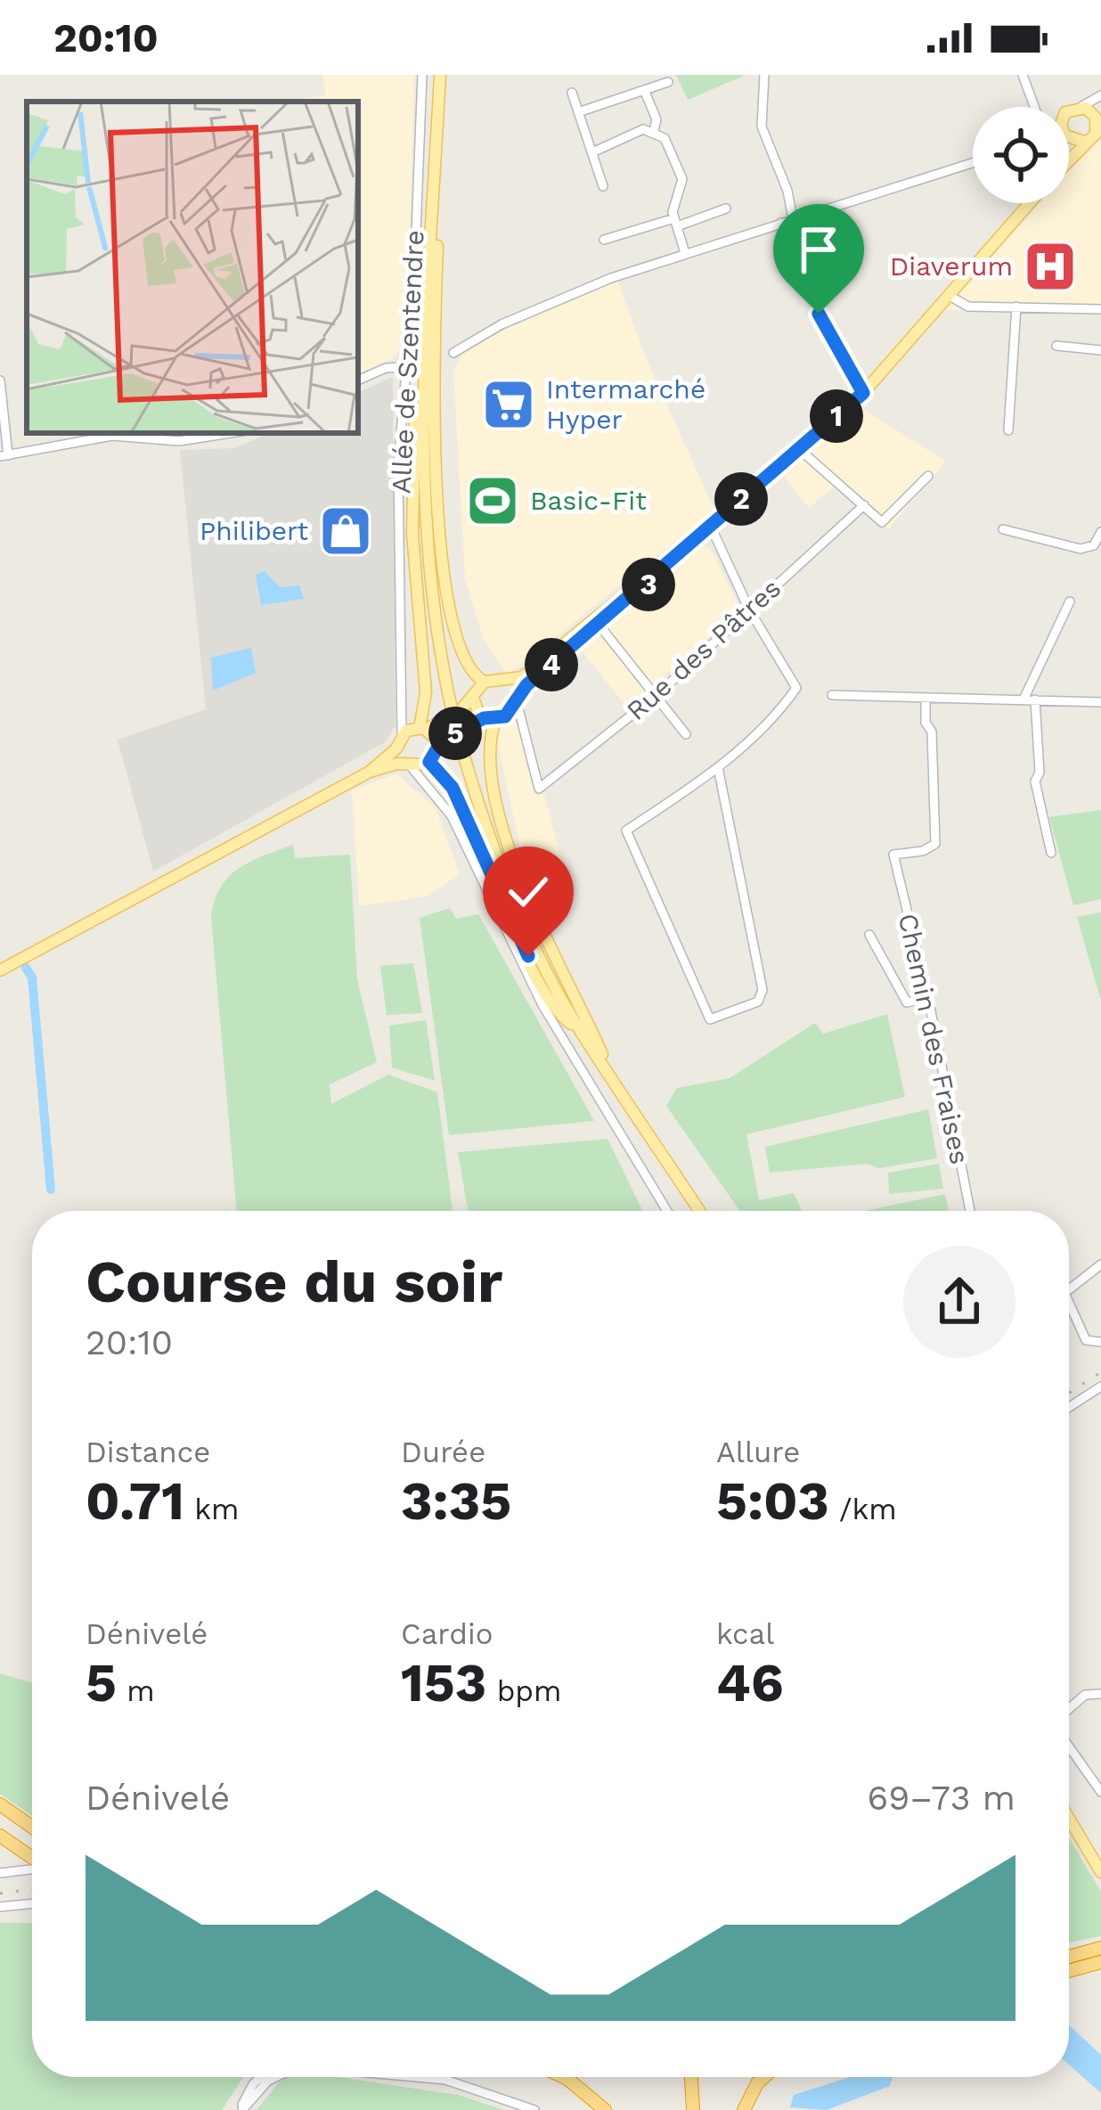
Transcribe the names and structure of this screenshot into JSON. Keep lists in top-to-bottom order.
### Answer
{
  "streets": {
    "street": ["Allée de Szentendre", "Rue des Pâtres", "Chemin des Fraises"]
  },
  "places": {
    "hospital": ["Diaverum"],
    "supermarket": ["Intermarché Hyper"],
    "sports": ["Basic-Fit"],
    "shop": ["Philibert"]
  },
  "page": {
    "status": "20:10",
    "pins": [
      "1",
      "2",
      "3",
      "4",
      "5"
    ],
    "heading": ["Course du soir", "20:10"],
    "stats": [
      ["Distance", "0.71 km"],
      ["Durée", "3:35"],
      ["Allure", "5:03 /km"],
      ["Dénivelé", "5 m"],
      ["Cardio", "153 bpm"],
      ["kcal", "46"]
    ],
    "chart": ["Dénivelé", "69–73 m"]
  }
}
